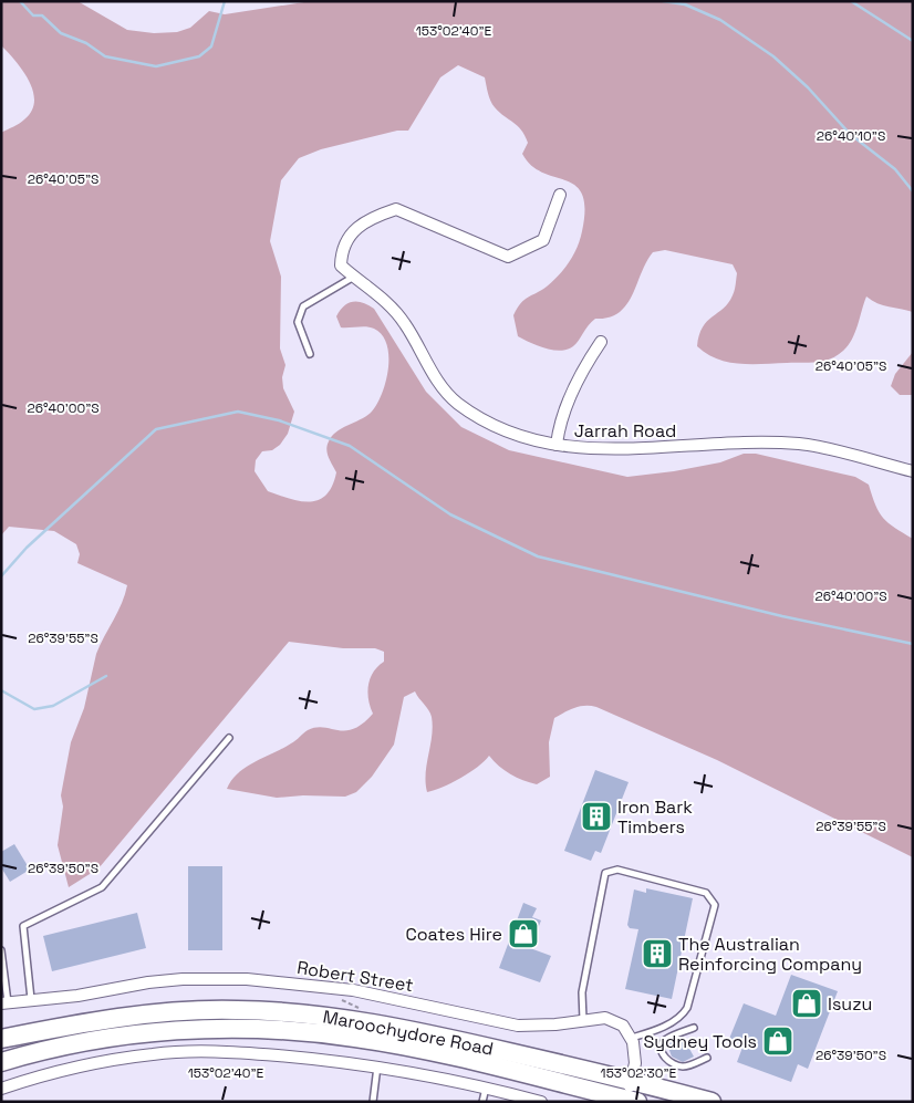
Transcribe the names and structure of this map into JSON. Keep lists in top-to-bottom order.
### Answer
{
  "streets": {
    "highway": ["Maroochydore Road"],
    "street": ["Jarrah Road", "Robert Street"]
  },
  "places": {
    "building": ["Iron Bark Timbers", "The Australian Reinforcing Company"],
    "shop": ["Coates Hire", "Isuzu", "Sydney Tools"]
  },
  "coordinates": [
    "153°02'40\"E",
    "26°40'10\"S",
    "26°40'05\"S",
    "26°40'00\"S",
    "26°39'55\"S",
    "26°39'50\"S",
    "153°02'30\"E"
  ]
}
